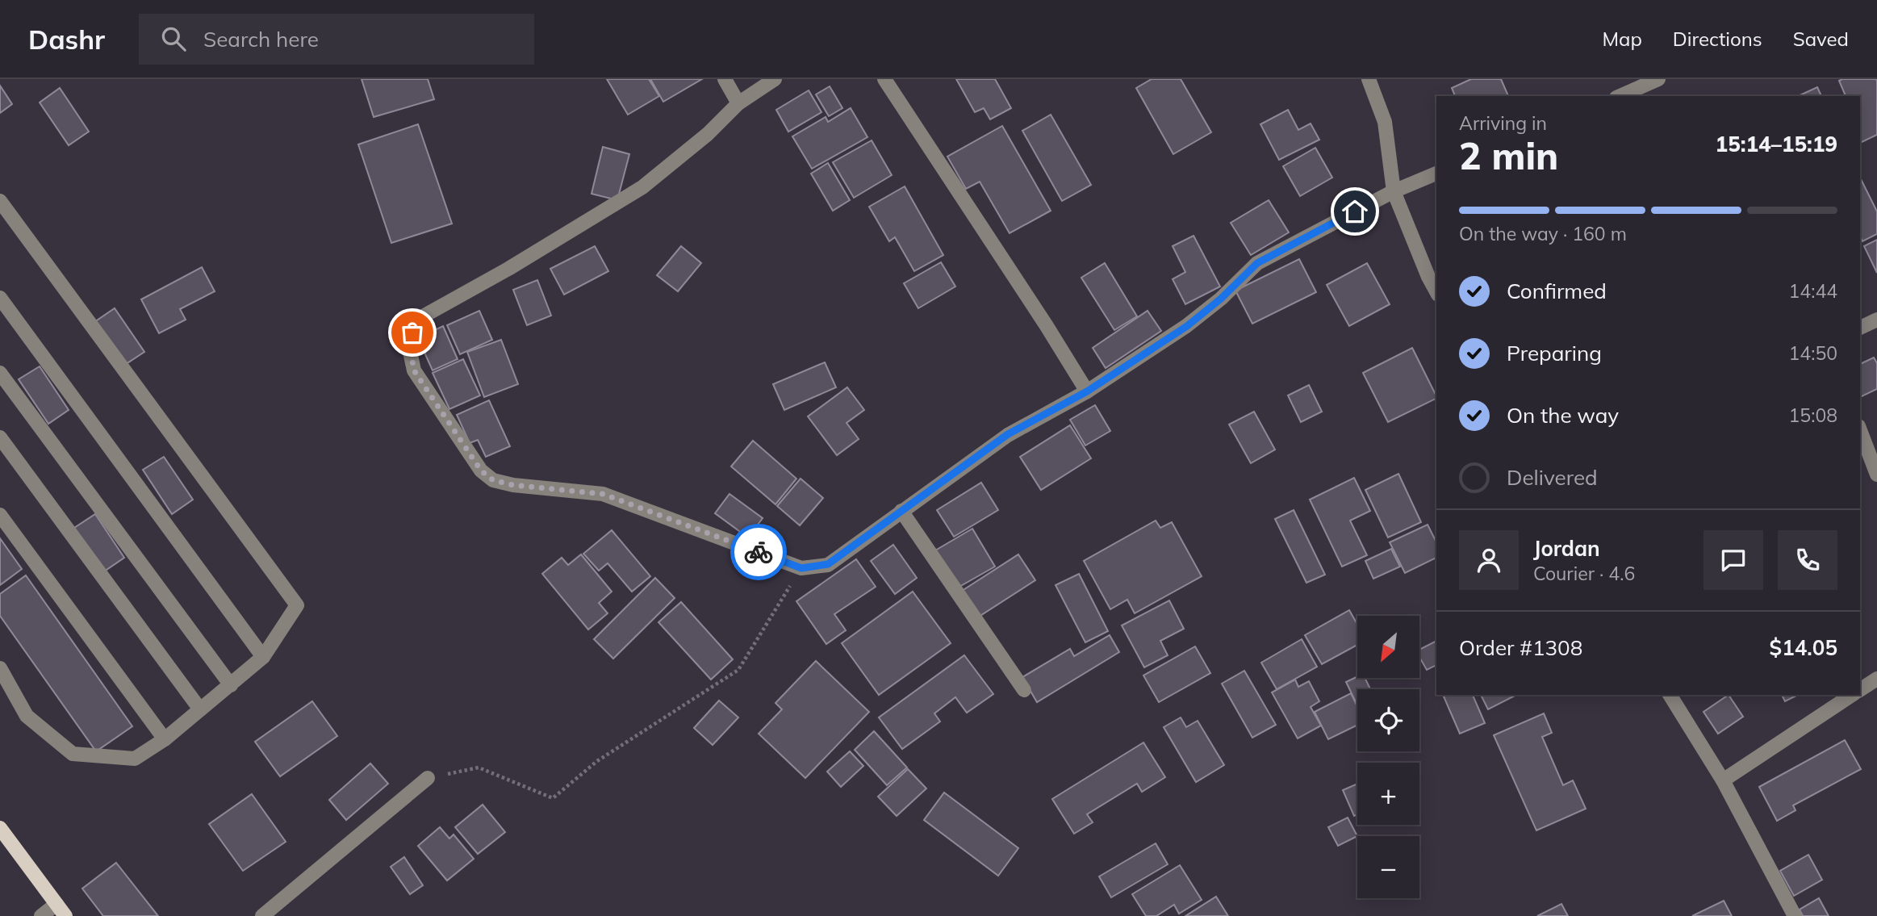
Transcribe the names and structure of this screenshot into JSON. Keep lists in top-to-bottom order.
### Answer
{
  "north": "bottom left",
  "page": {
    "header": "Dashr",
    "search": "Search here",
    "nav": ["Map", "Directions", "Saved"],
    "heading": ["2 min", "Arriving in", "15:14–15:19"],
    "panel": [
      "Jordan",
      "Courier · 4.6",
      "Order #1308",
      "$14.05"
    ],
    "bar": "On the way · 160 m",
    "list": [
      ["Confirmed", "14:44"],
      ["Preparing", "14:50"],
      ["On the way", "15:08"],
      "Delivered"
    ],
    "map_buttons": ["+", "−"]
  }
}
